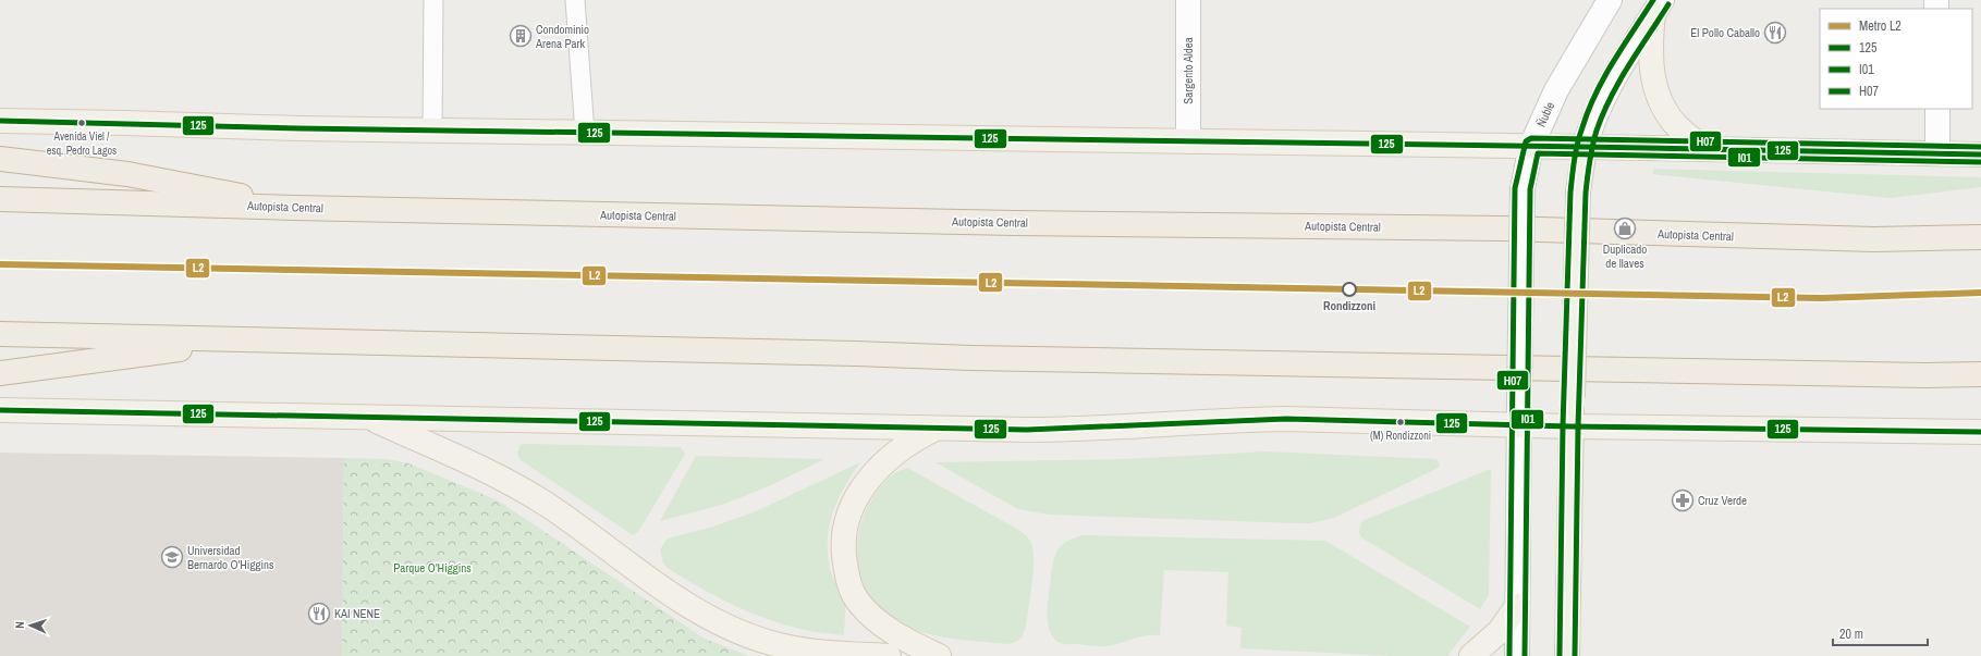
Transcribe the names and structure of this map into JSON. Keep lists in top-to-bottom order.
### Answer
{
  "streets": {
    "highway": ["Autopista Central"],
    "main road": ["Sargento Aldea", "Ñuble"]
  },
  "parks": ["Parque O'Higgins"],
  "places": {
    "restaurant": ["El Pollo Caballo", "KAI NENE"],
    "building": ["Condominio Arena Park"],
    "other": ["Avenida Viel / esq. Pedro Lagos", "Rondizzoni", "(M) Rondizzoni"],
    "shop": ["Duplicado de llaves"],
    "pharmacy": ["Cruz Verde"],
    "school or university": ["Universidad Bernardo O'Higgins"]
  },
  "lines": [
    "transit line H07",
    "transit line I01",
    "transit line 125",
    "metro line L2"
  ],
  "legend": [
    "Metro L2",
    "125",
    "I01",
    "H07"
  ],
  "scale_bar": "20 m",
  "north": "left"
}
